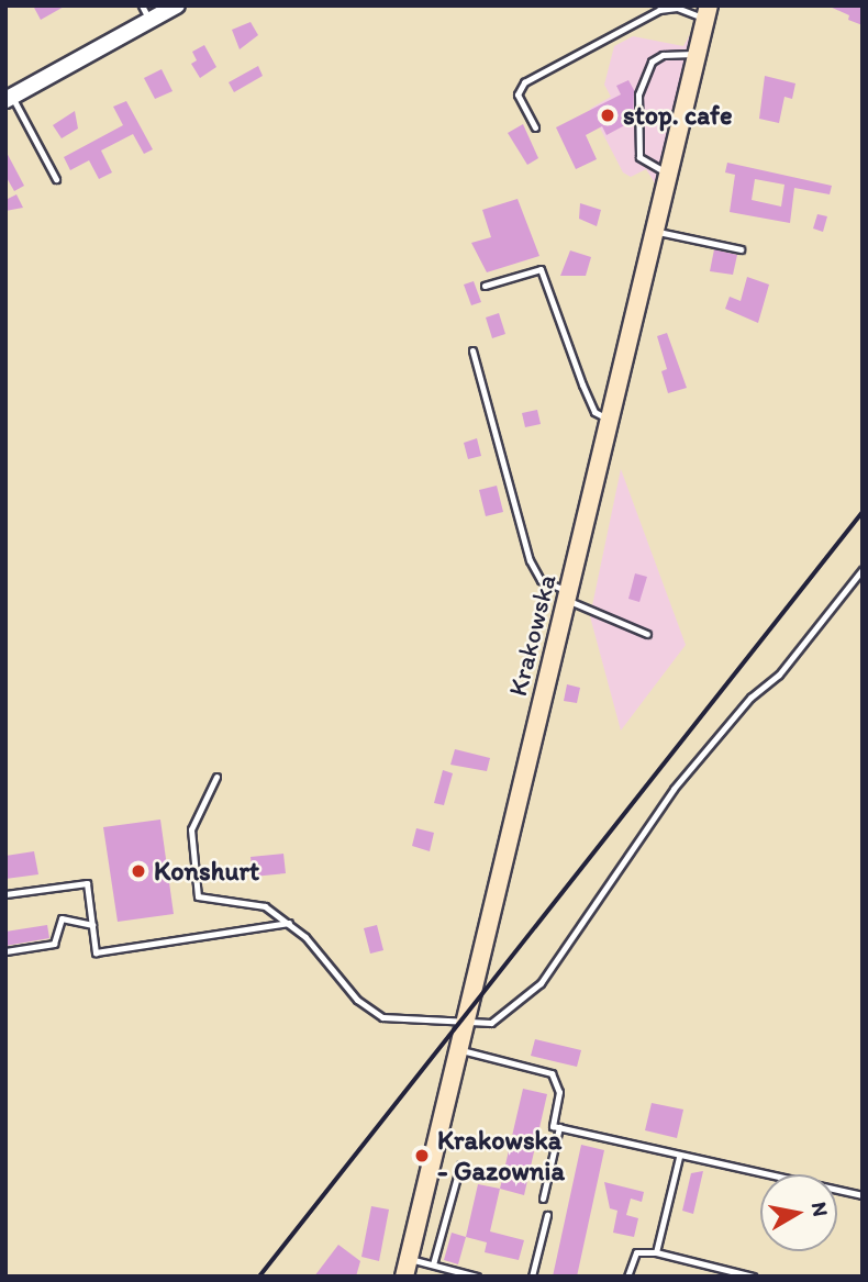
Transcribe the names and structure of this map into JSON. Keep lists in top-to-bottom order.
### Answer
{
  "streets": {
    "main road": ["Krakowska"]
  },
  "places": ["stop. cafe", "Konshurt", "Krakowska - Gazownia"],
  "north": "right"
}
